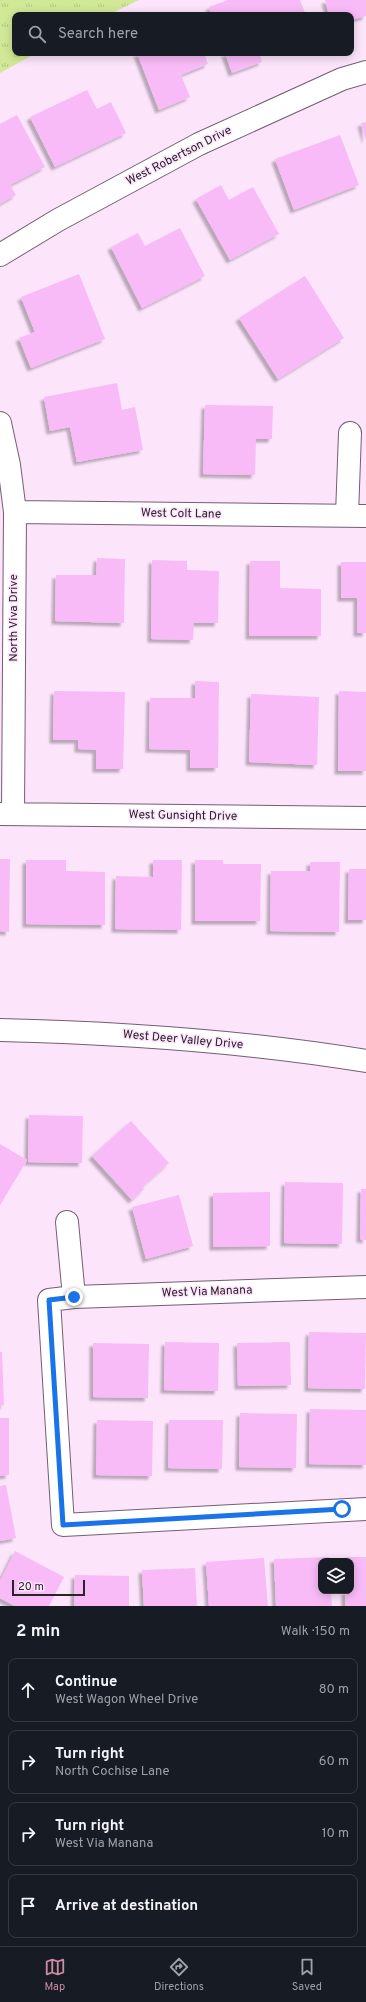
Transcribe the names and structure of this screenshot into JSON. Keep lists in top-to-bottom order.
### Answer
{
  "streets": {
    "street": [
      "West Robertson Drive",
      "West Colt Lane",
      "North Viva Drive",
      "West Gunsight Drive",
      "West Deer Valley Drive",
      "West Via Manana"
    ]
  },
  "crossings": [
    ["West Colt Lane", "North Viva Drive"],
    ["North Viva Drive", "West Gunsight Drive"]
  ],
  "scale_bar": "20 m",
  "page": {
    "search": "Search here",
    "scale": "20 m",
    "heading": ["2 min", "Walk · 150 m"],
    "list": [
      ["Continue", "West Wagon Wheel Drive", "80 m"],
      ["Turn right", "North Cochise Lane", "60 m"],
      ["Turn right", "West Via Manana", "10 m"],
      "Arrive at destination"
    ],
    "nav": ["Map", "Directions", "Saved"]
  }
}
